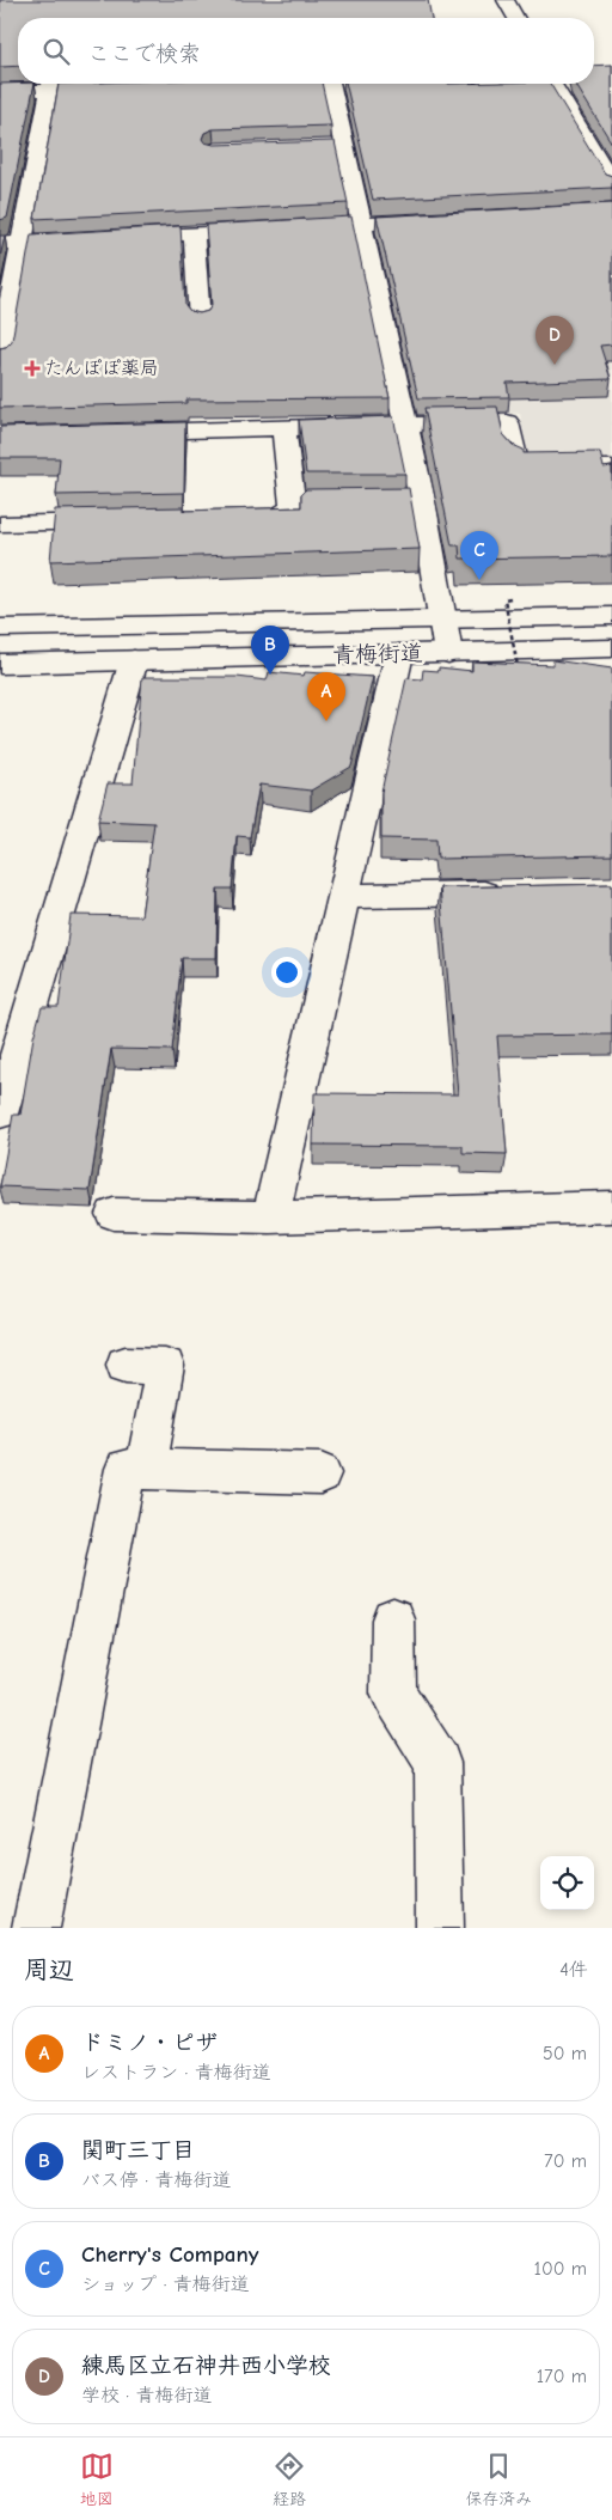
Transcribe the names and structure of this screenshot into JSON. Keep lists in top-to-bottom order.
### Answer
{
  "streets": {
    "street": ["青梅街道"]
  },
  "places": {
    "health": ["たんぽぽ薬局"]
  },
  "page": {
    "search": "ここで検索",
    "pins": [
      "D",
      "C",
      "B",
      "A"
    ],
    "heading": ["周辺", "4件"],
    "list": [
      {
        "mark": "A",
        "name": "ドミノ・ピザ",
        "note": "レストラン · 青梅街道",
        "value": "50 m"
      },
      {
        "mark": "B",
        "name": "関町三丁目",
        "note": "バス停 · 青梅街道",
        "value": "70 m"
      },
      {
        "mark": "C",
        "name": "Cherry's Company",
        "note": "ショップ · 青梅街道",
        "value": "100 m"
      },
      {
        "mark": "D",
        "name": "練馬区立石神井西小学校",
        "note": "学校 · 青梅街道",
        "value": "170 m"
      }
    ],
    "nav": ["地図", "経路", "保存済み"]
  }
}
